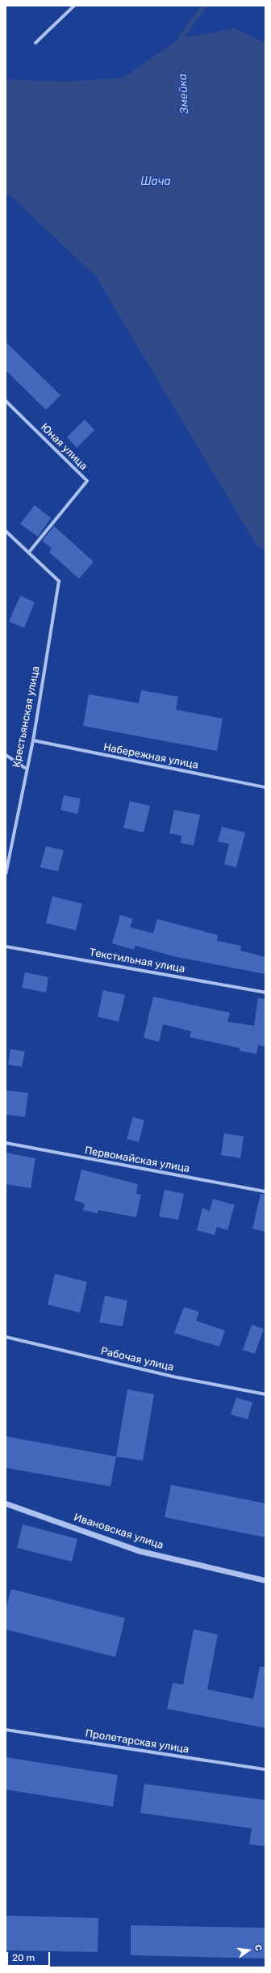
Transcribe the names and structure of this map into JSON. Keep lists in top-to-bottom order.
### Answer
{
  "streets": {
    "street": [
      "Юная улица",
      "Крестьянская улица",
      "Набережная улица",
      "Текстильная улица",
      "Первомайская улица",
      "Рабочая улица",
      "Ивановская улица",
      "Пролетарская улица"
    ]
  },
  "crossings": [
    ["Юная улица", "Крестьянская улица"],
    ["Крестьянская улица", "Набережная улица"]
  ],
  "water": ["Змейка", "Шача"],
  "scale_bar": "20 m",
  "north": "right"
}
